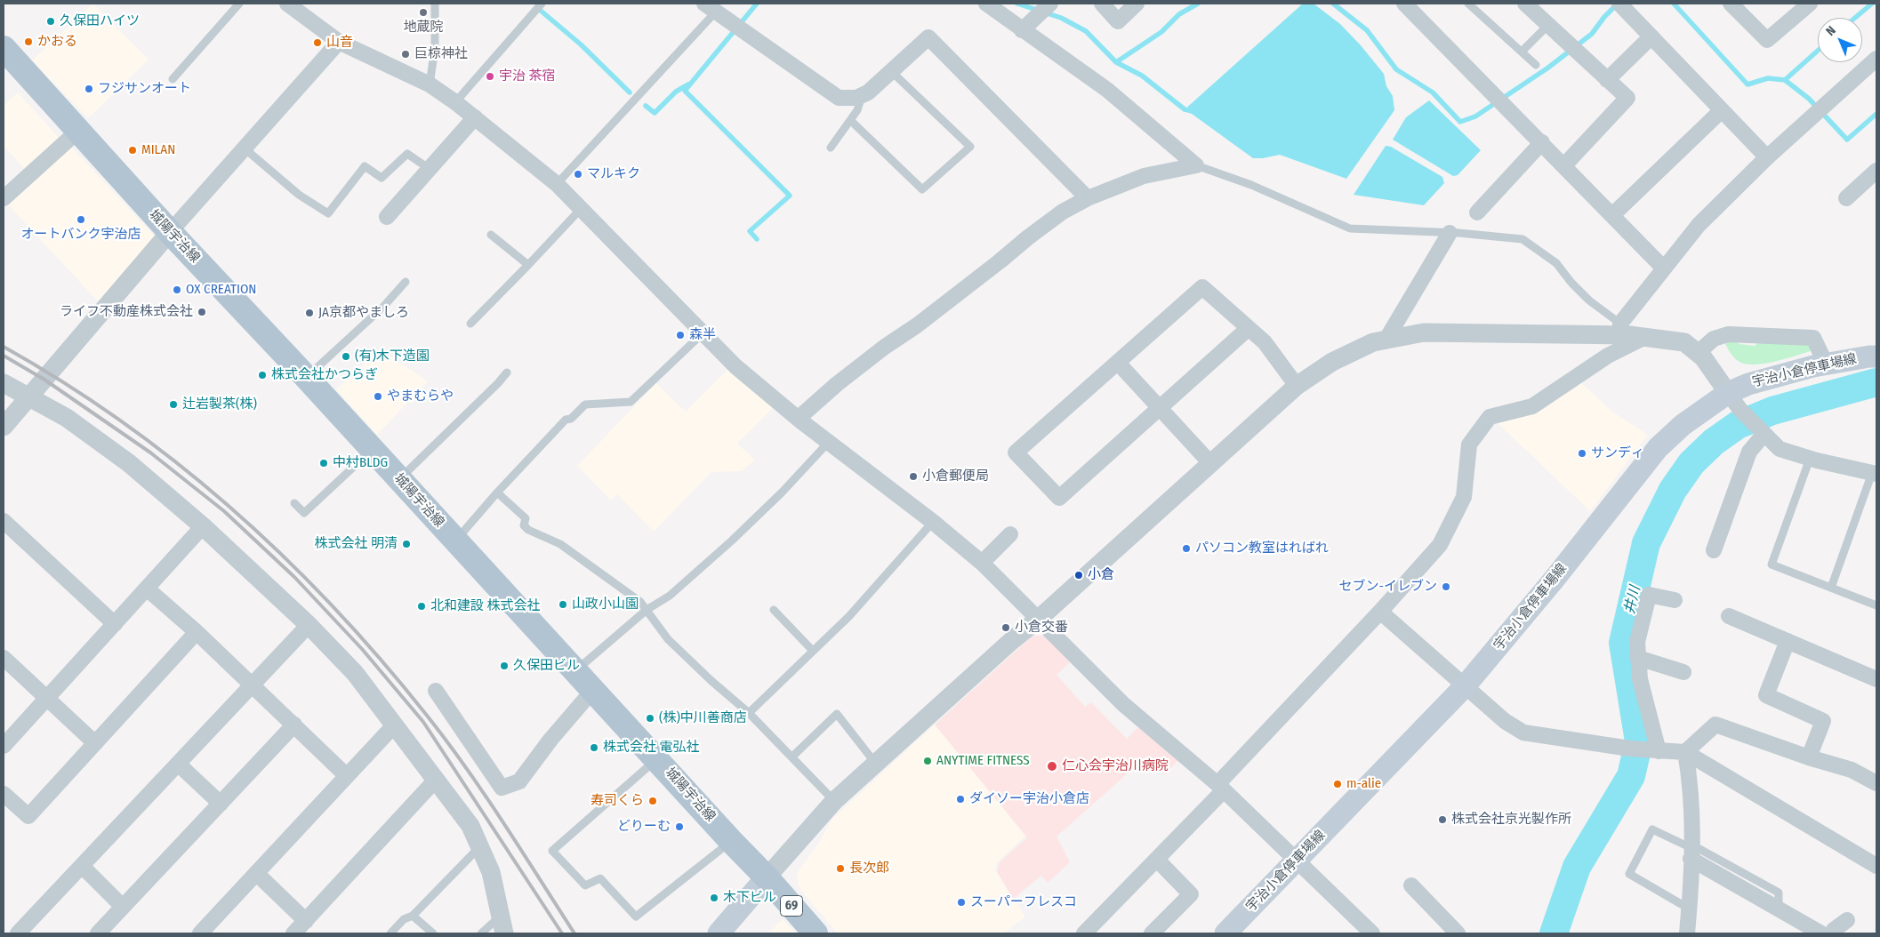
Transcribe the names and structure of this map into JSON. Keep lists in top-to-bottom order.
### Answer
{
  "streets": {
    "main road": ["城陽宇治線", "宇治小倉停車場線", "69"]
  },
  "water": ["井川"],
  "places": [
    "地蔵院",
    "久保田ハイツ",
    "かおる",
    "山音",
    "巨椋神社",
    "宇治 茶宿",
    "フジサンオート",
    "MILAN",
    "マルキク",
    "オートバンク宇治店",
    "OX CREATION",
    "ライフ不動産株式会社",
    "JA京都やましろ",
    "森半",
    "(有)木下造園",
    "株式会社かつらぎ",
    "やまむらや",
    "辻岩製茶(株)",
    "サンディ",
    "中村BLDG",
    "小倉郵便局",
    "株式会社 明清",
    "パソコン教室はればれ",
    "小倉",
    "セブン-イレブン",
    "山政小山園",
    "北和建設 株式会社",
    "小倉交番",
    "久保田ビル",
    "(株)中川善商店",
    "株式会社 電弘社",
    "ANYTIME FITNESS",
    "仁心会宇治川病院",
    "m-alie",
    "ダイソー宇治小倉店",
    "寿司くら",
    "株式会社京光製作所",
    "どりーむ",
    "長次郎",
    "木下ビル",
    "スーパーフレスコ"
  ],
  "north": "top left"
}
